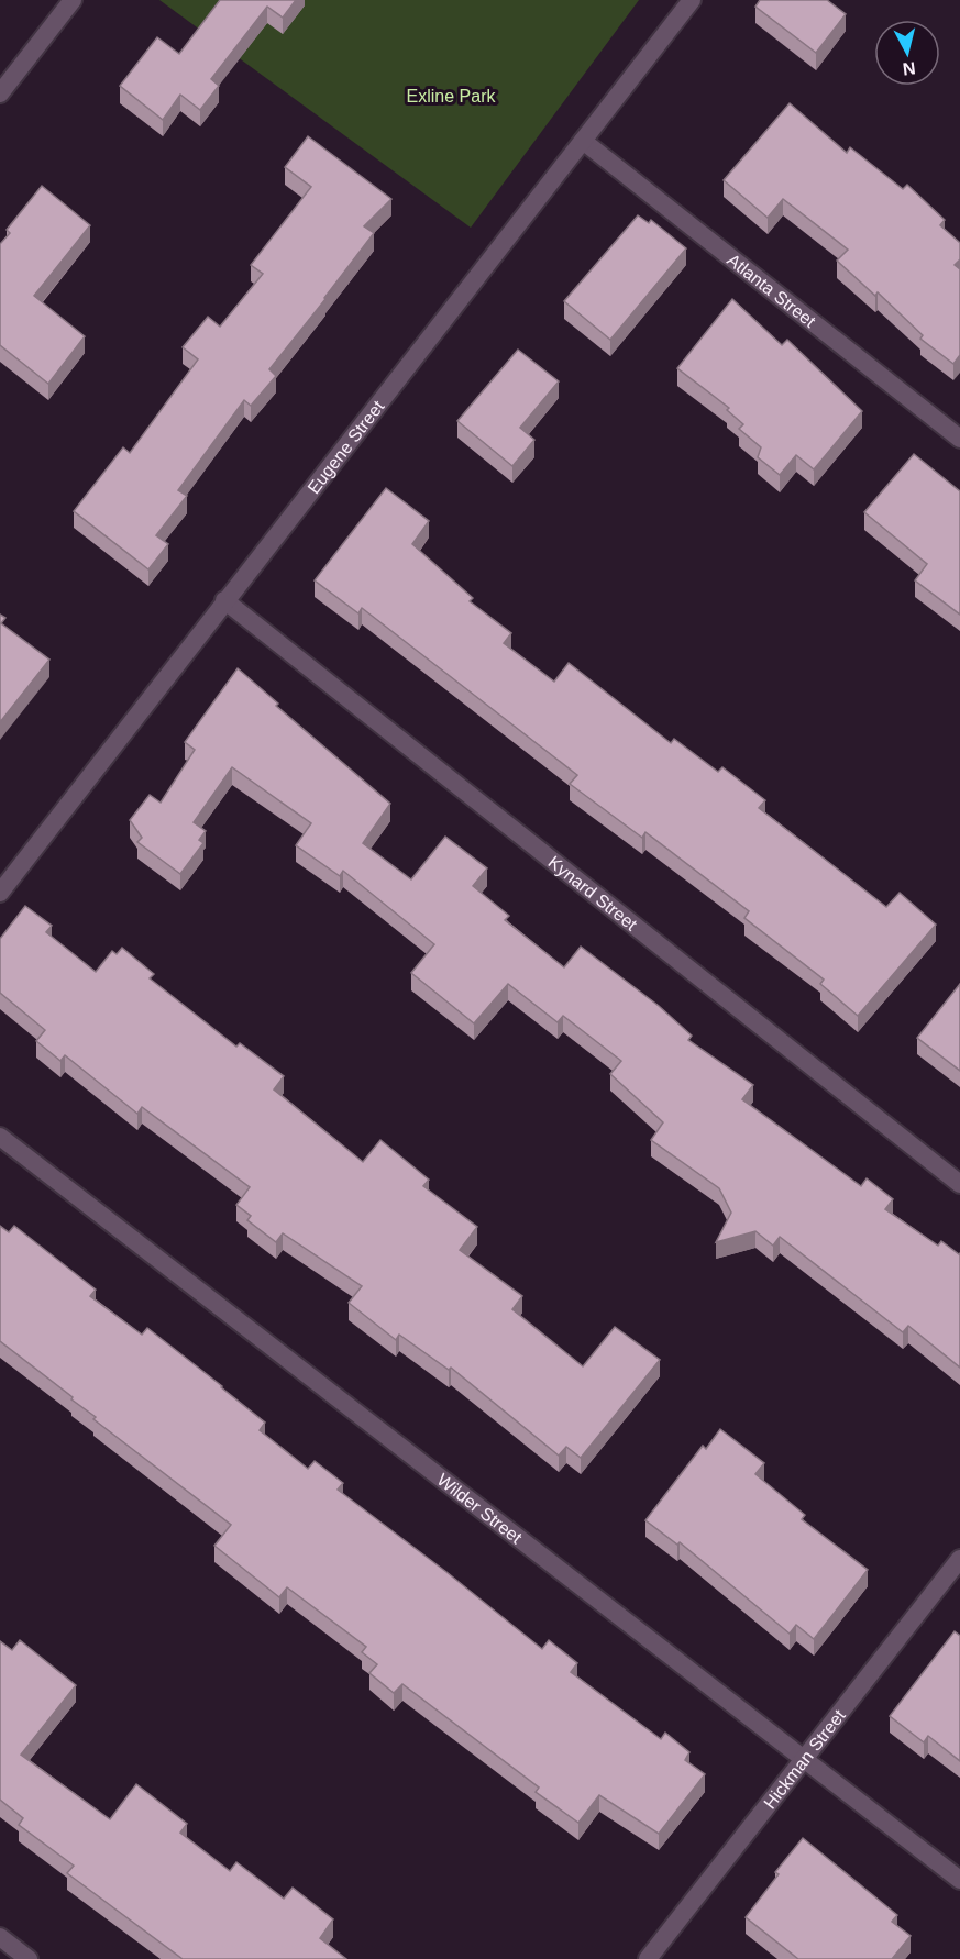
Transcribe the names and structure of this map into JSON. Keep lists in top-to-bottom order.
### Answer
{
  "streets": {
    "street": [
      "Atlanta Street",
      "Eugene Street",
      "Kynard Street",
      "Wilder Street",
      "Hickman Street"
    ]
  },
  "crossings": [
    ["Atlanta Street", "Eugene Street"],
    ["Eugene Street", "Kynard Street"],
    ["Wilder Street", "Hickman Street"]
  ],
  "parks": ["Exline Park"],
  "north": "bottom"
}
